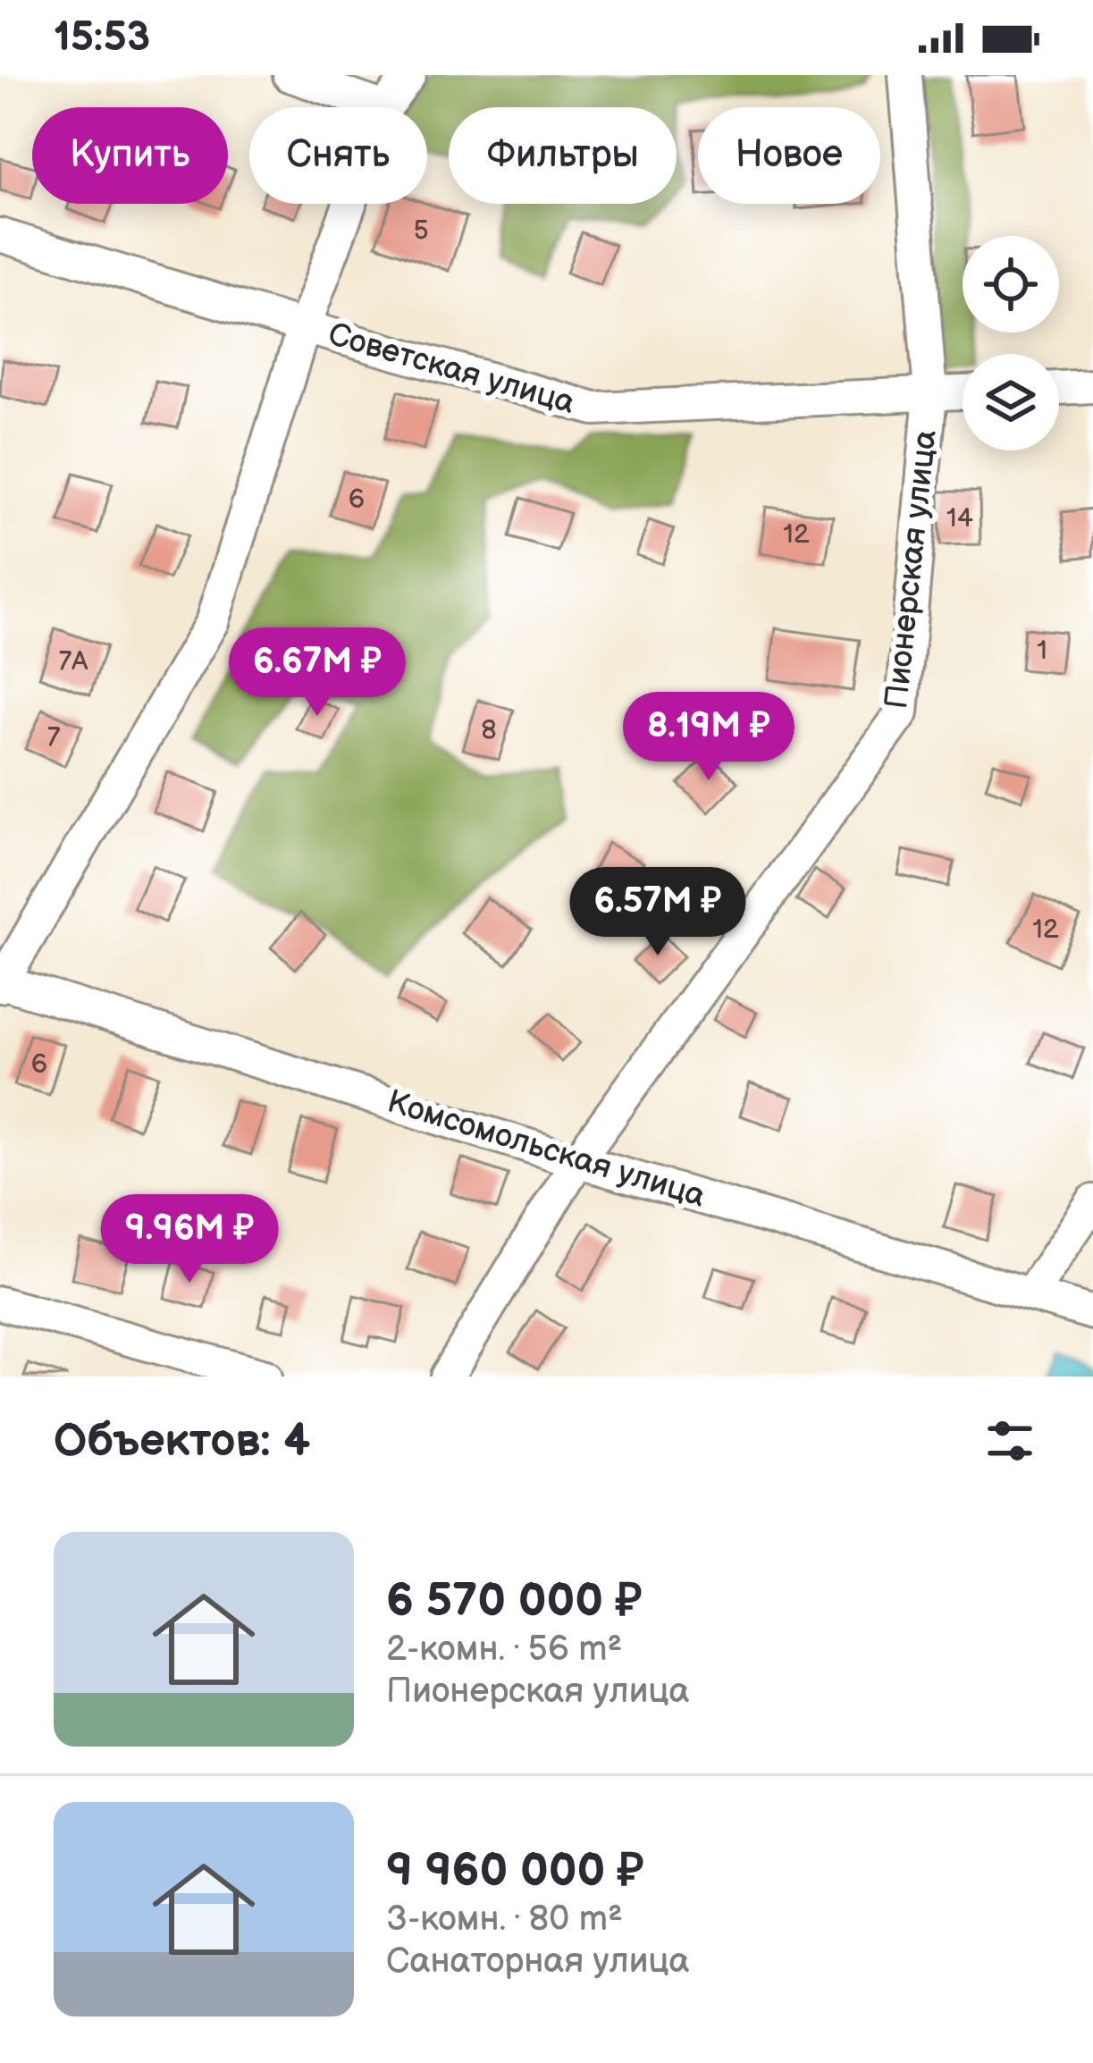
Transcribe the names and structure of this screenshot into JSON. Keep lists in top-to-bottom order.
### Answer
{
  "streets": {
    "street": ["Советская улица", "Пионерская улица", "Комсомольская улица"]
  },
  "crossings": [
    ["Советская улица", "Пионерская улица"],
    ["Пионерская улица", "Комсомольская улица"]
  ],
  "house_numbers": [
    "5",
    "6",
    "14",
    "12",
    "1",
    "7А",
    "8",
    "7",
    "12",
    "6"
  ],
  "page": {
    "status": "15:53",
    "chip": [
      "Купить",
      "Снять",
      "Фильтры",
      "Новое"
    ],
    "price": [
      "6.67M ₽",
      "8.19M ₽",
      "6.57M ₽",
      "9.96M ₽"
    ],
    "heading": "Объектов: 4",
    "list": [
      {
        "name": "6 570 000 ₽",
        "note": "2-комн. · 56 m² · Пионерская улица"
      },
      {
        "name": "9 960 000 ₽",
        "note": "3-комн. · 80 m² · Санаторная улица"
      }
    ]
  }
}
